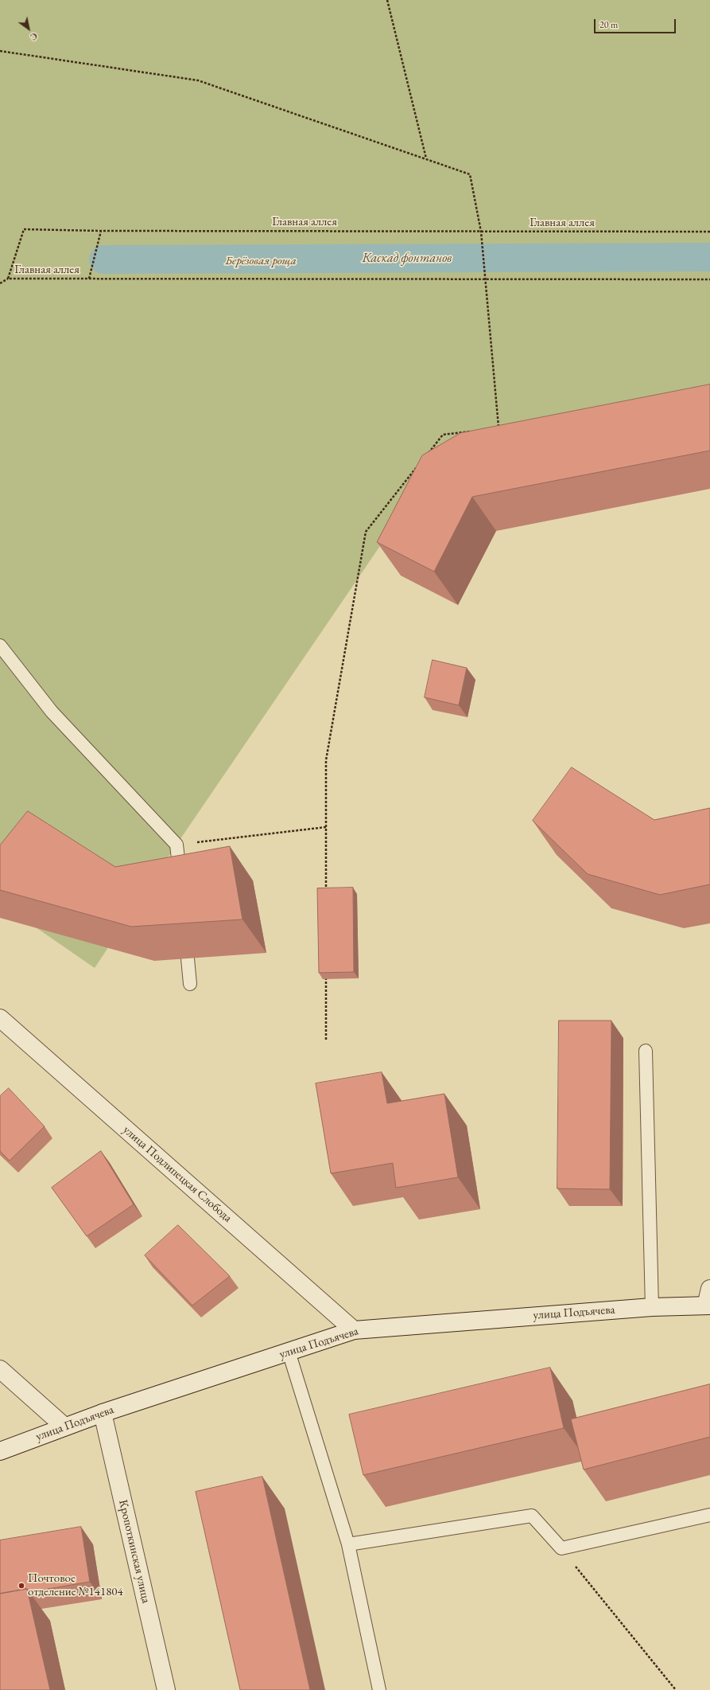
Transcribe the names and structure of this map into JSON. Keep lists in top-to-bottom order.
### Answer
{
  "streets": {
    "street": ["улица Подлипецкая Слобода", "улица Подъячева", "Кропоткинская улица"],
    "path": ["Главная аллея"]
  },
  "crossings": [
    ["улица Подлипецкая Слобода", "улица Подъячева"],
    ["улица Подъячева", "Кропоткинская улица"]
  ],
  "water": ["Каскад фонтанов"],
  "parks": ["Берёзовая роща"],
  "places": ["Почтовое отделение №141804"],
  "scale_bar": "20 m",
  "north": "bottom right"
}
